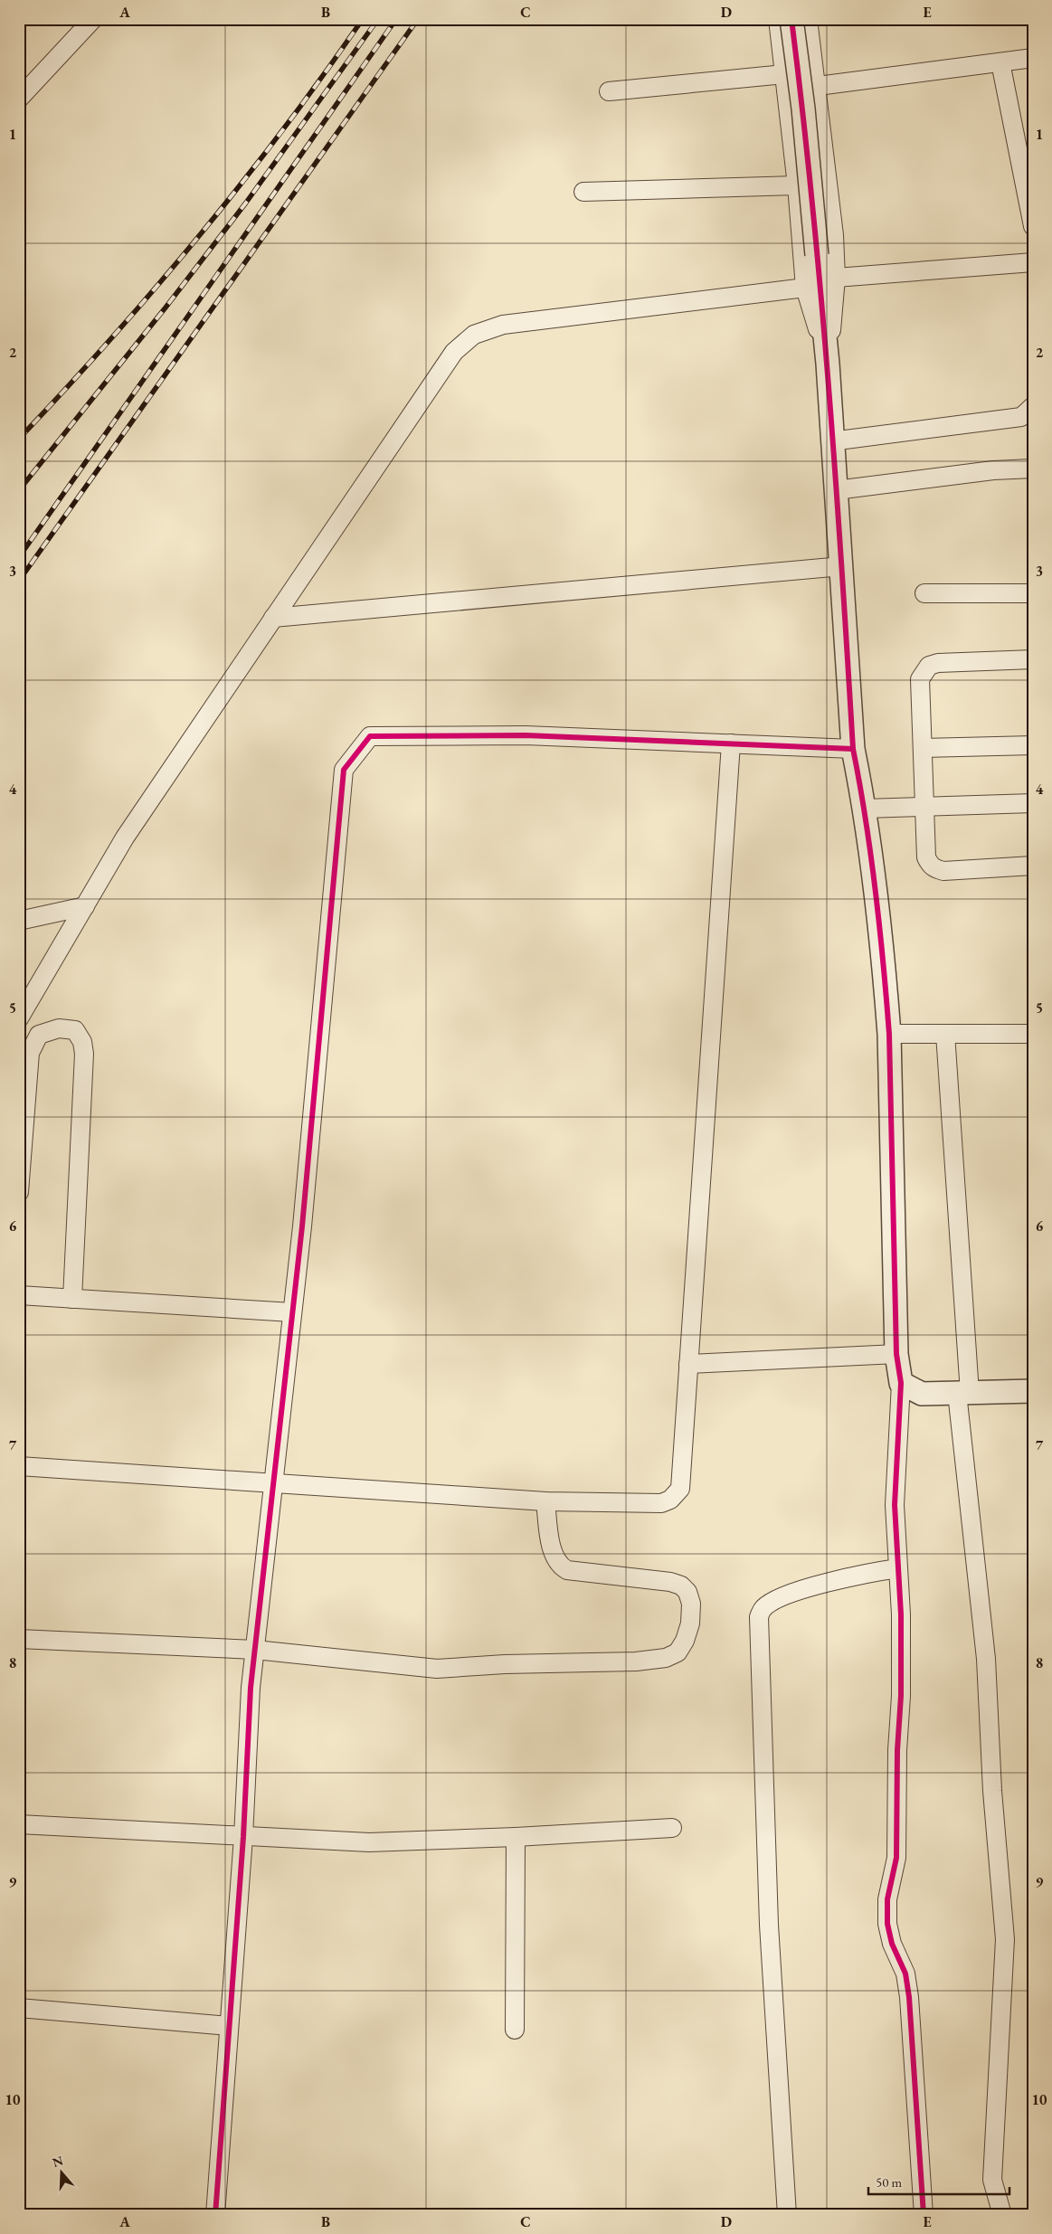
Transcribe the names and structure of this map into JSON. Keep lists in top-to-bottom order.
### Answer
{
  "scale_bar": "50 m",
  "north": "top",
  "grid": {
    "columns": [
      "A",
      "B",
      "C",
      "D",
      "E"
    ],
    "rows": [
      "1",
      "2",
      "3",
      "4",
      "5",
      "6",
      "7",
      "8",
      "9",
      "10"
    ]
  }
}
